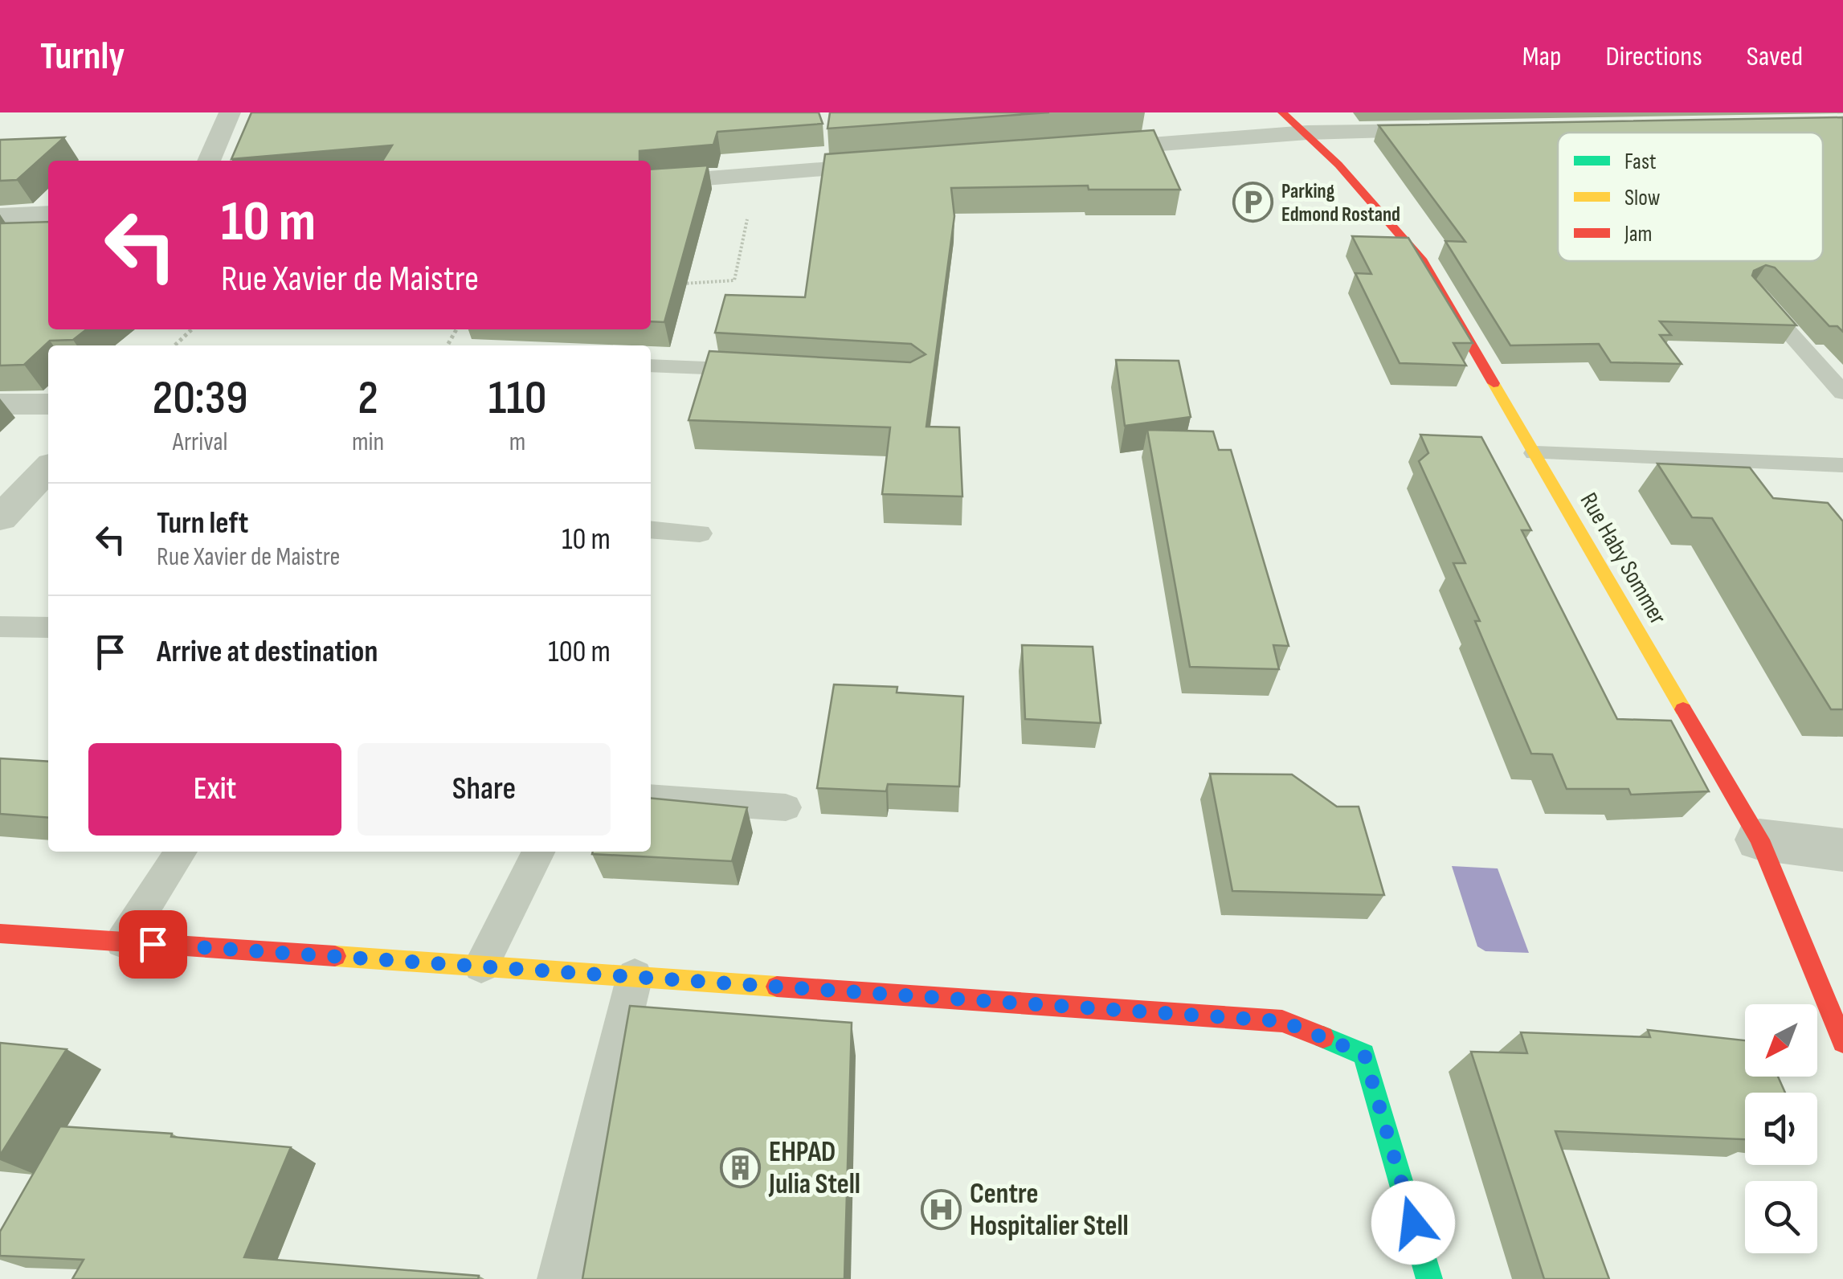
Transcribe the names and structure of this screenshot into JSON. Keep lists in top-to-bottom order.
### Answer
{
  "streets": {
    "street": ["Rue Haby Sommer"]
  },
  "places": {
    "parking": ["Parking Edmond Rostand"],
    "building": ["EHPAD Julia Stell"],
    "hospital": ["Centre Hospitalier Stell"]
  },
  "legend": ["Fast", "Slow", "Jam"],
  "north": "bottom left",
  "page": {
    "header": "Turnly",
    "nav": ["Map", "Directions", "Saved"],
    "turn": ["10 m", "Rue Xavier de Maistre"],
    "eta": [
      "20:39",
      "Arrival",
      "2",
      "min",
      "110",
      "m"
    ],
    "list": [
      {
        "name": "Turn left",
        "note": "Rue Xavier de Maistre",
        "value": "10 m"
      },
      {
        "name": "Arrive at destination",
        "value": "100 m"
      }
    ],
    "buttons": ["Exit", "Share"]
  }
}
